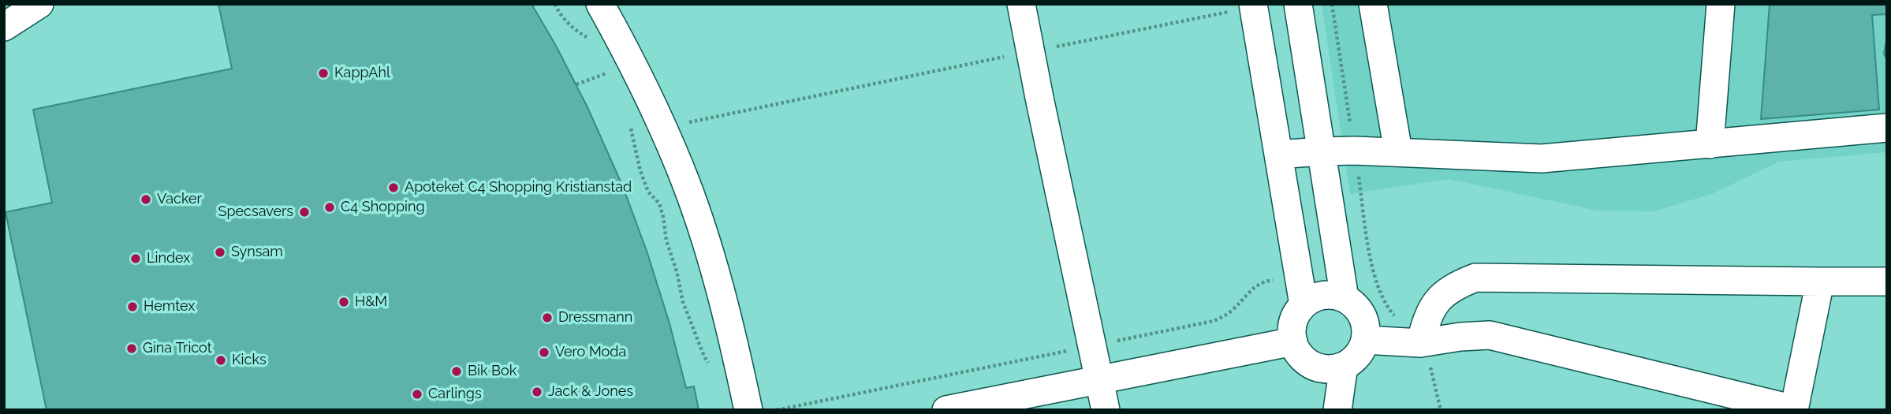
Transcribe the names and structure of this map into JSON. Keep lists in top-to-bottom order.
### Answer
{
  "places": [
    "KappAhl",
    "Apoteket C4 Shopping Kristianstad",
    "Vacker",
    "C4 Shopping",
    "Specsavers",
    "Synsam",
    "Lindex",
    "H&M",
    "Hemtex",
    "Dressmann",
    "Gina Tricot",
    "Vero Moda",
    "Kicks",
    "Bik Bok",
    "Jack & Jones",
    "Carlings"
  ]
}
